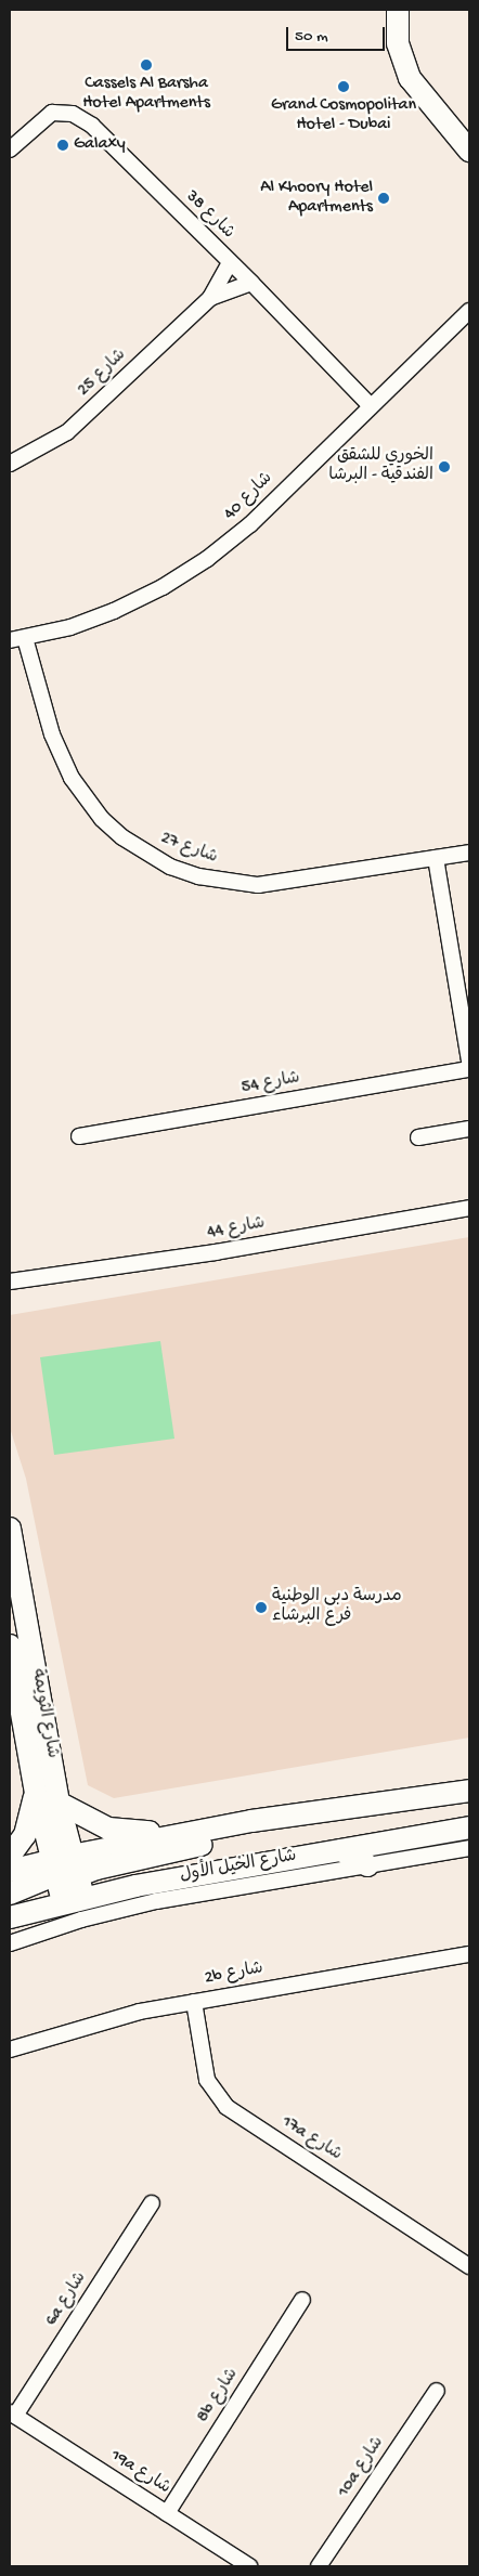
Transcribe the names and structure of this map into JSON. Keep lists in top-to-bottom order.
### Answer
{
  "streets": {
    "main road": ["شارع الثويمة", "شارع الخيل الأول"],
    "street": [
      "شارع 38",
      "شارع 25",
      "شارع 40",
      "شارع 27",
      "شارع 54",
      "شارع 44",
      "2b شارع",
      "17a شارع",
      "6a شارع",
      "8b شارع",
      "10a شارع",
      "19a شارع"
    ]
  },
  "crossings": [
    ["شارع 38", "شارع 25"],
    ["شارع 38", "شارع 40"],
    ["شارع 40", "شارع 27"],
    ["شارع الثويمة", "شارع الخيل الأول"],
    ["2b شارع", "17a شارع"],
    ["6a شارع", "19a شارع"],
    ["8b شارع", "19a شارع"]
  ],
  "places": [
    "Cassels Al Barsha Hotel Apartments",
    "Grand Cosmopolitan Hotel - Dubai",
    "Galaxy",
    "Al Khoory Hotel Apartments",
    "الخوري للشقق الفندقية - البرشا",
    "مدرسة دبي الوطنية فرع البرشاء"
  ],
  "scale_bar": "50 m"
}
